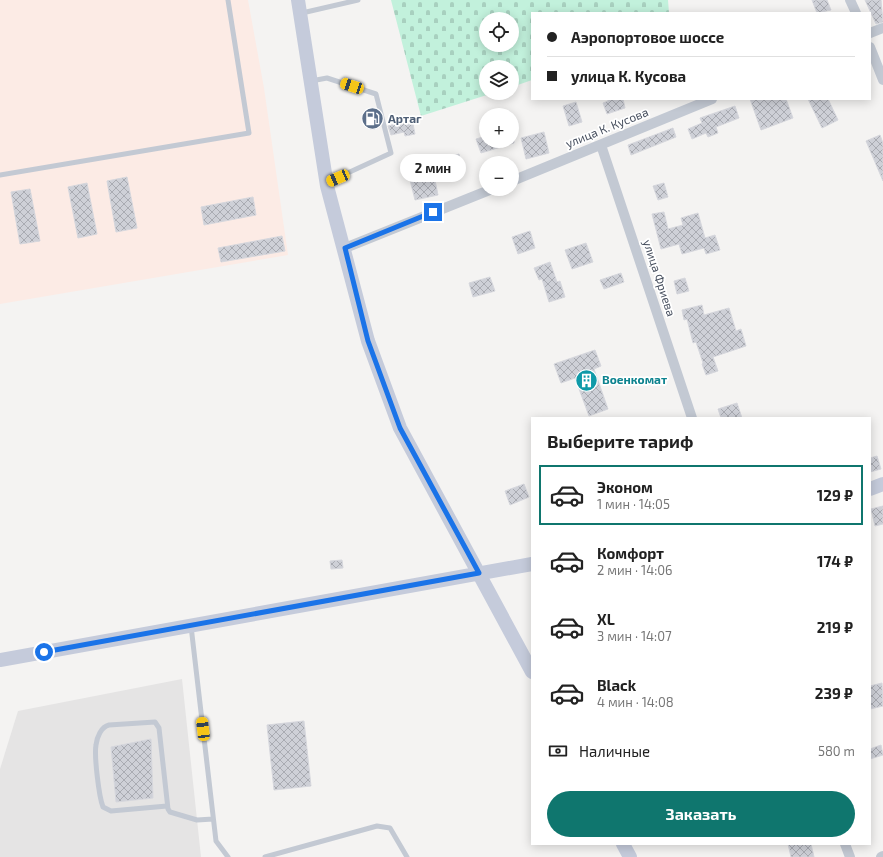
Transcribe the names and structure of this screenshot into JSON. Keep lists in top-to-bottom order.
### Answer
{
  "streets": {
    "street": ["улица К. Кусова", "улица Фриева"]
  },
  "crossings": [
    ["улица К. Кусова", "улица Фриева"]
  ],
  "places": {
    "fuel station": ["Артаг"],
    "building": ["Военкомат"]
  },
  "page": {
    "map_buttons": ["+", "−"],
    "banner": ["Аэропортовое шоссе", "улица К. Кусова"],
    "bubble": "2 мин",
    "heading": "Выберите тариф",
    "list": [
      {
        "name": "Эконом",
        "note": "1 мин · 14:05",
        "value": "129 ₽"
      },
      {
        "name": "Комфорт",
        "note": "2 мин · 14:06",
        "value": "174 ₽"
      },
      {
        "name": "XL",
        "note": "3 мин · 14:07",
        "value": "219 ₽"
      },
      {
        "name": "Black",
        "note": "4 мин · 14:08",
        "value": "239 ₽"
      }
    ],
    "pay": ["Наличные", "580 m"],
    "buttons": "Заказать"
  }
}
